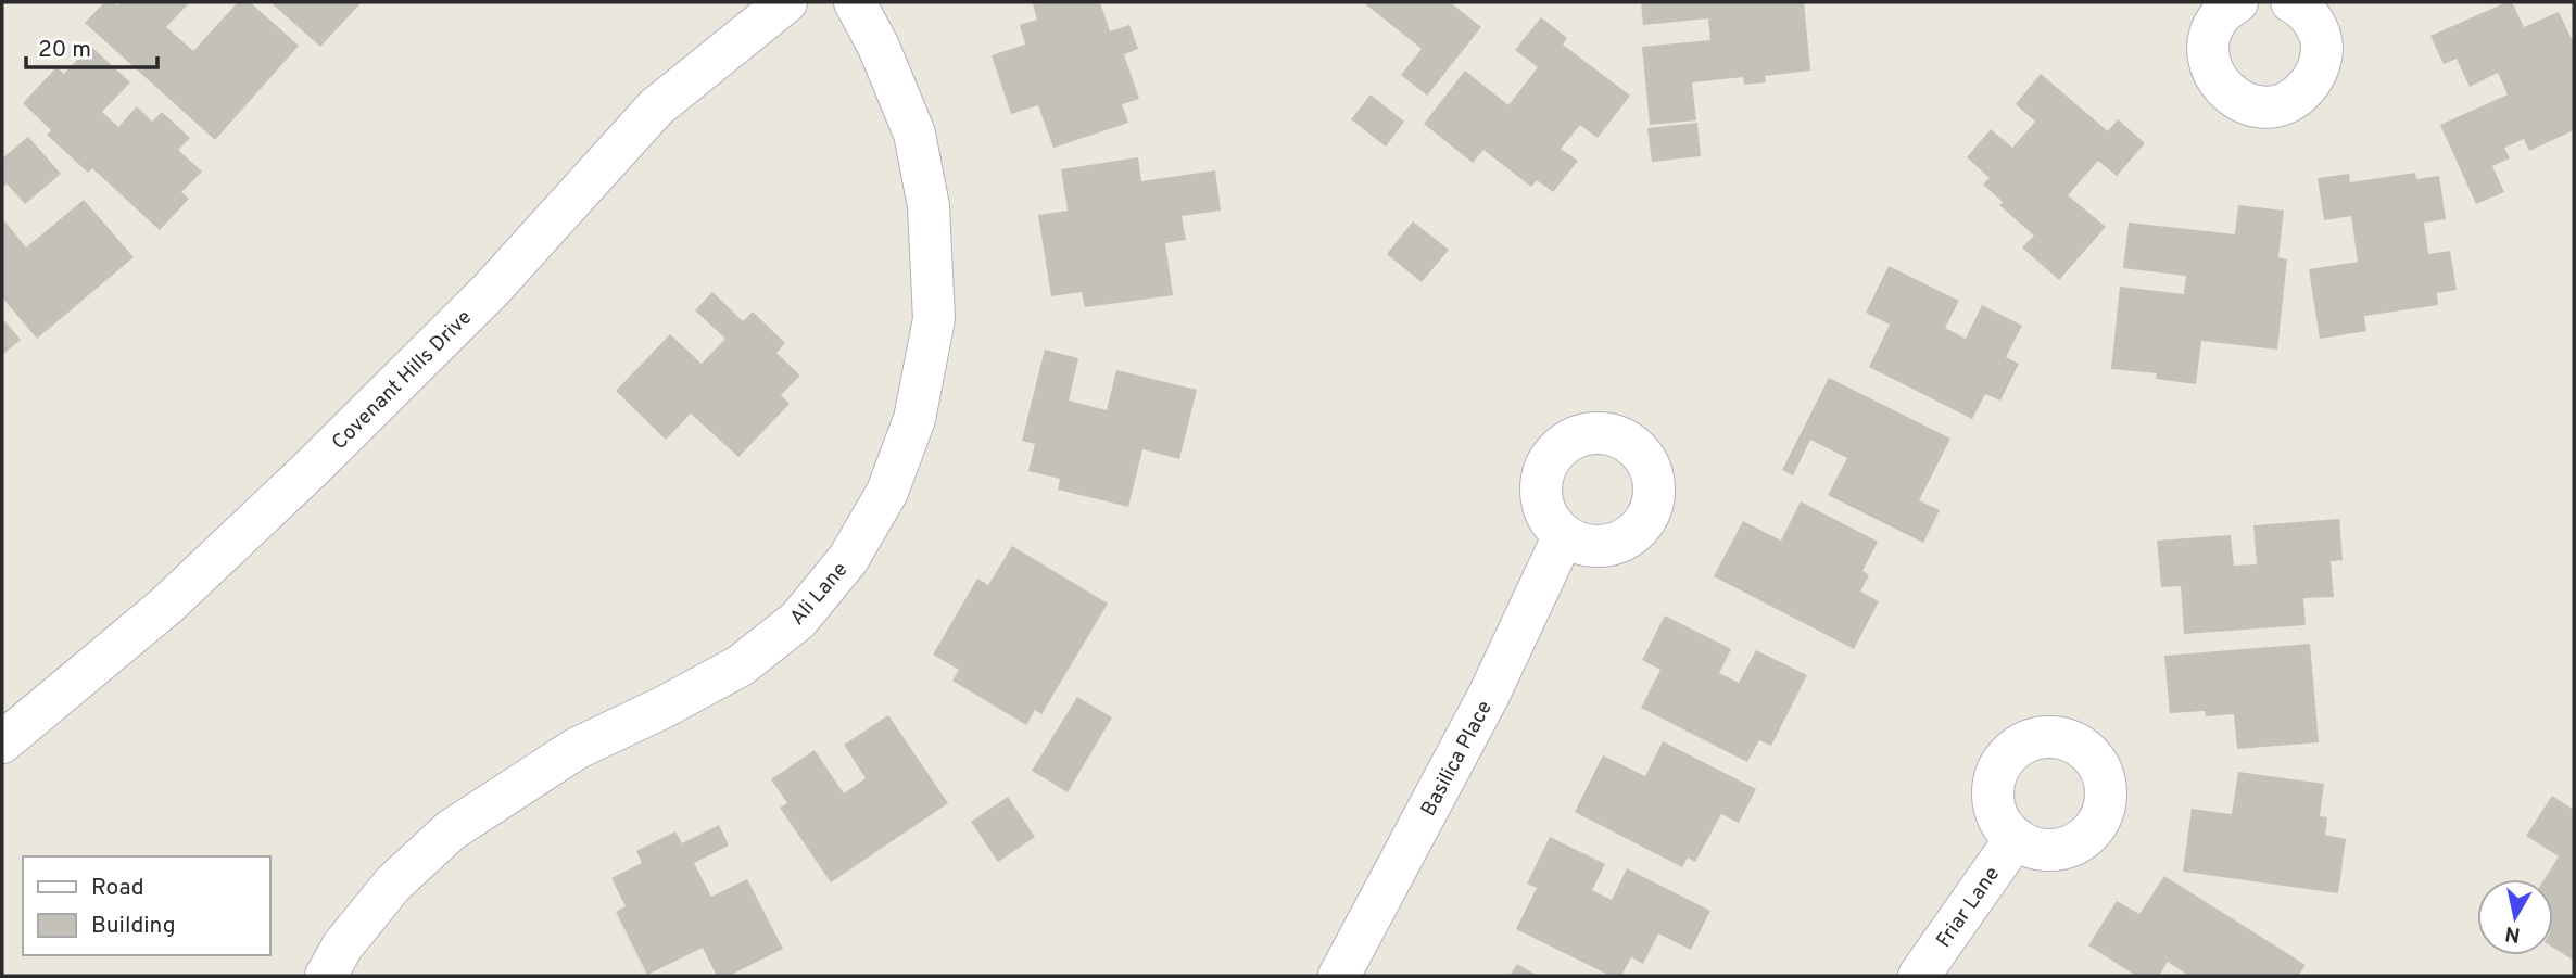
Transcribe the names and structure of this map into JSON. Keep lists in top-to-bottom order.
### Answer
{
  "streets": {
    "street": [
      "Covenant Hills Drive",
      "Ali Lane",
      "Basilica Place",
      "Friar Lane"
    ]
  },
  "legend": ["Road", "Building"],
  "scale_bar": "20 m",
  "north": "bottom"
}
